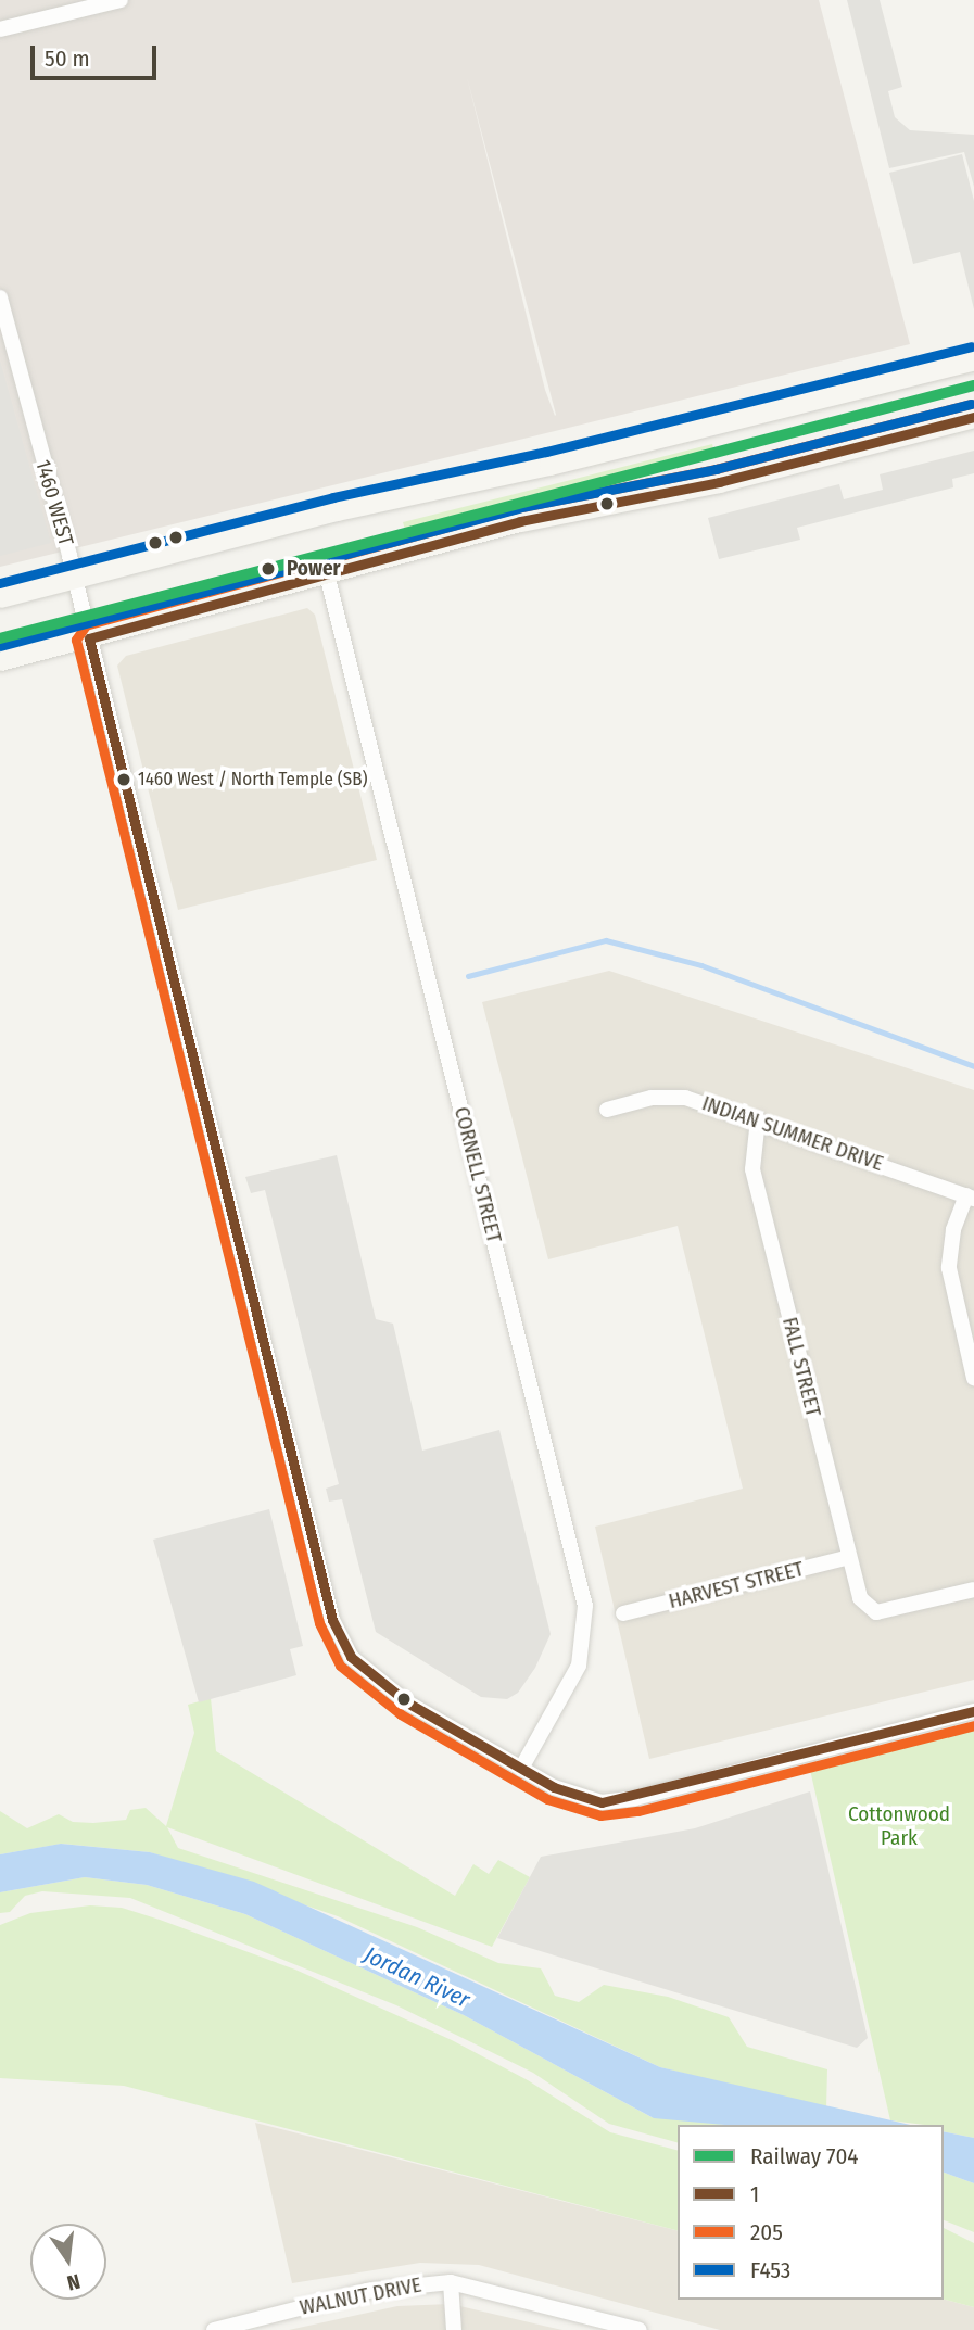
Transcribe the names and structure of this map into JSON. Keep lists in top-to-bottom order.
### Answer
{
  "streets": {
    "street": [
      "1460 WEST",
      "INDIAN SUMMER DRIVE",
      "CORNELL STREET",
      "FALL STREET",
      "HARVEST STREET",
      "WALNUT DRIVE"
    ]
  },
  "crossings": [
    ["1460 WEST", "CORNELL STREET"],
    ["INDIAN SUMMER DRIVE", "FALL STREET"],
    ["FALL STREET", "HARVEST STREET"]
  ],
  "water": ["Jordan River"],
  "parks": ["Cottonwood Park"],
  "places": ["Power", "1460 West / North Temple (SB)"],
  "lines": [
    "transit line F453",
    "rail line 704",
    "transit line 205",
    "transit line 1"
  ],
  "legend": [
    "Railway 704",
    "1",
    "205",
    "F453"
  ],
  "scale_bar": "50 m",
  "north": "bottom"
}
